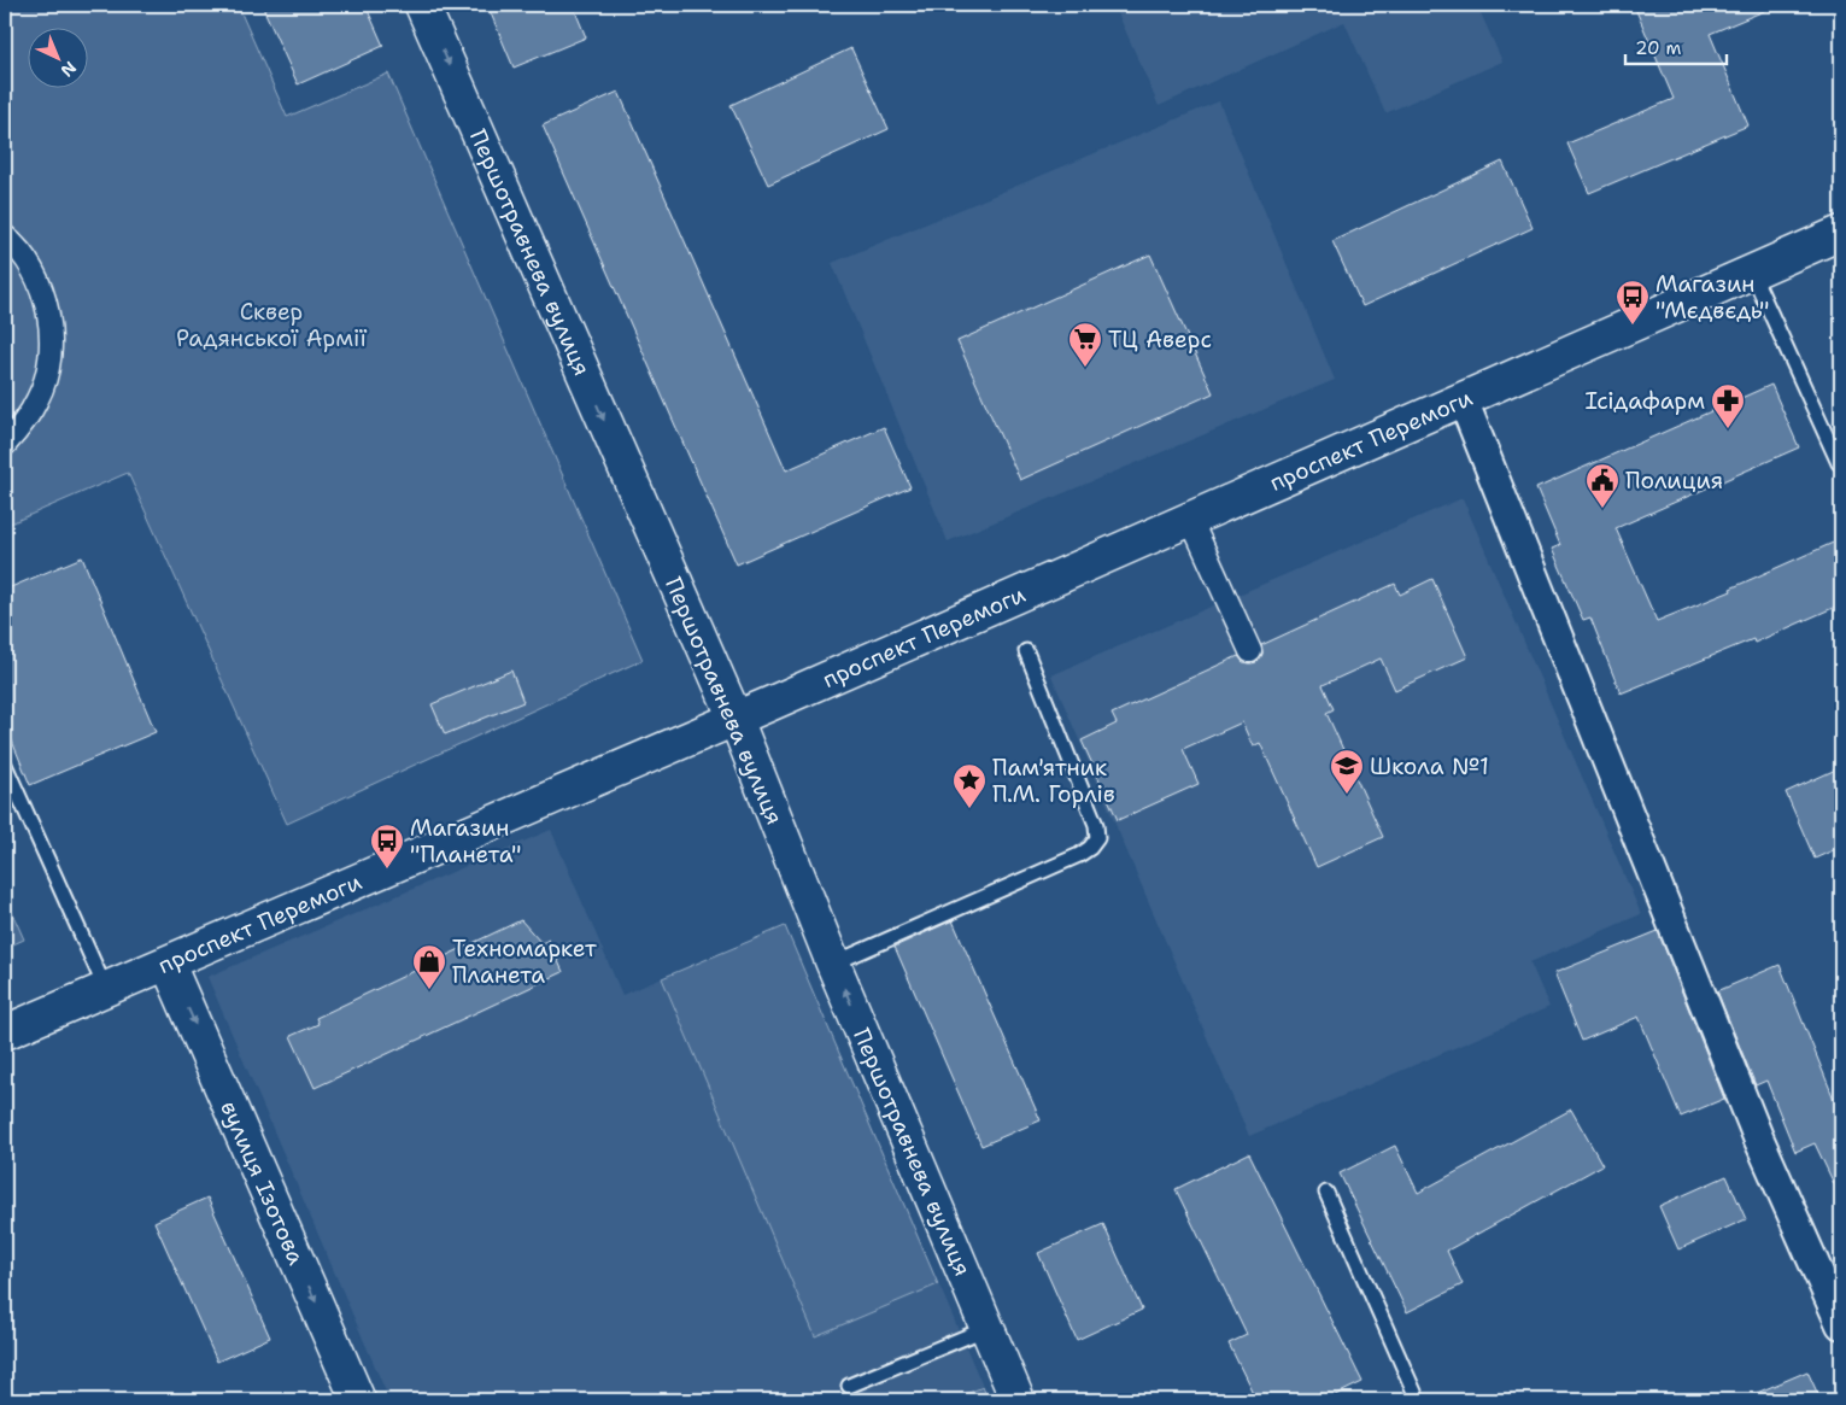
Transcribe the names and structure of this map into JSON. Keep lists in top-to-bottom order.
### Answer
{
  "streets": {
    "main road": ["Першотравнева вулиця", "проспект Перемоги", "вулиця Ізотова"]
  },
  "crossings": [
    ["Першотравнева вулиця", "проспект Перемоги"],
    ["проспект Перемоги", "вулиця Ізотова"]
  ],
  "one_way": ["вулиця Ізотова"],
  "parks": ["Сквер Радянської Армії"],
  "places": {
    "bus stop": ["Магазин \"Мєдвєдь\"", "Магазин \"Планета\""],
    "supermarket": ["ТЦ Аверс"],
    "pharmacy": ["Ісідафарм"],
    "public building": ["Полиция"],
    "school or university": ["Школа №1"],
    "place": ["Пам'ятник П.М. Горлів"],
    "shop": ["Техномаркет Планета"]
  },
  "scale_bar": "20 m",
  "north": "bottom right"
}
